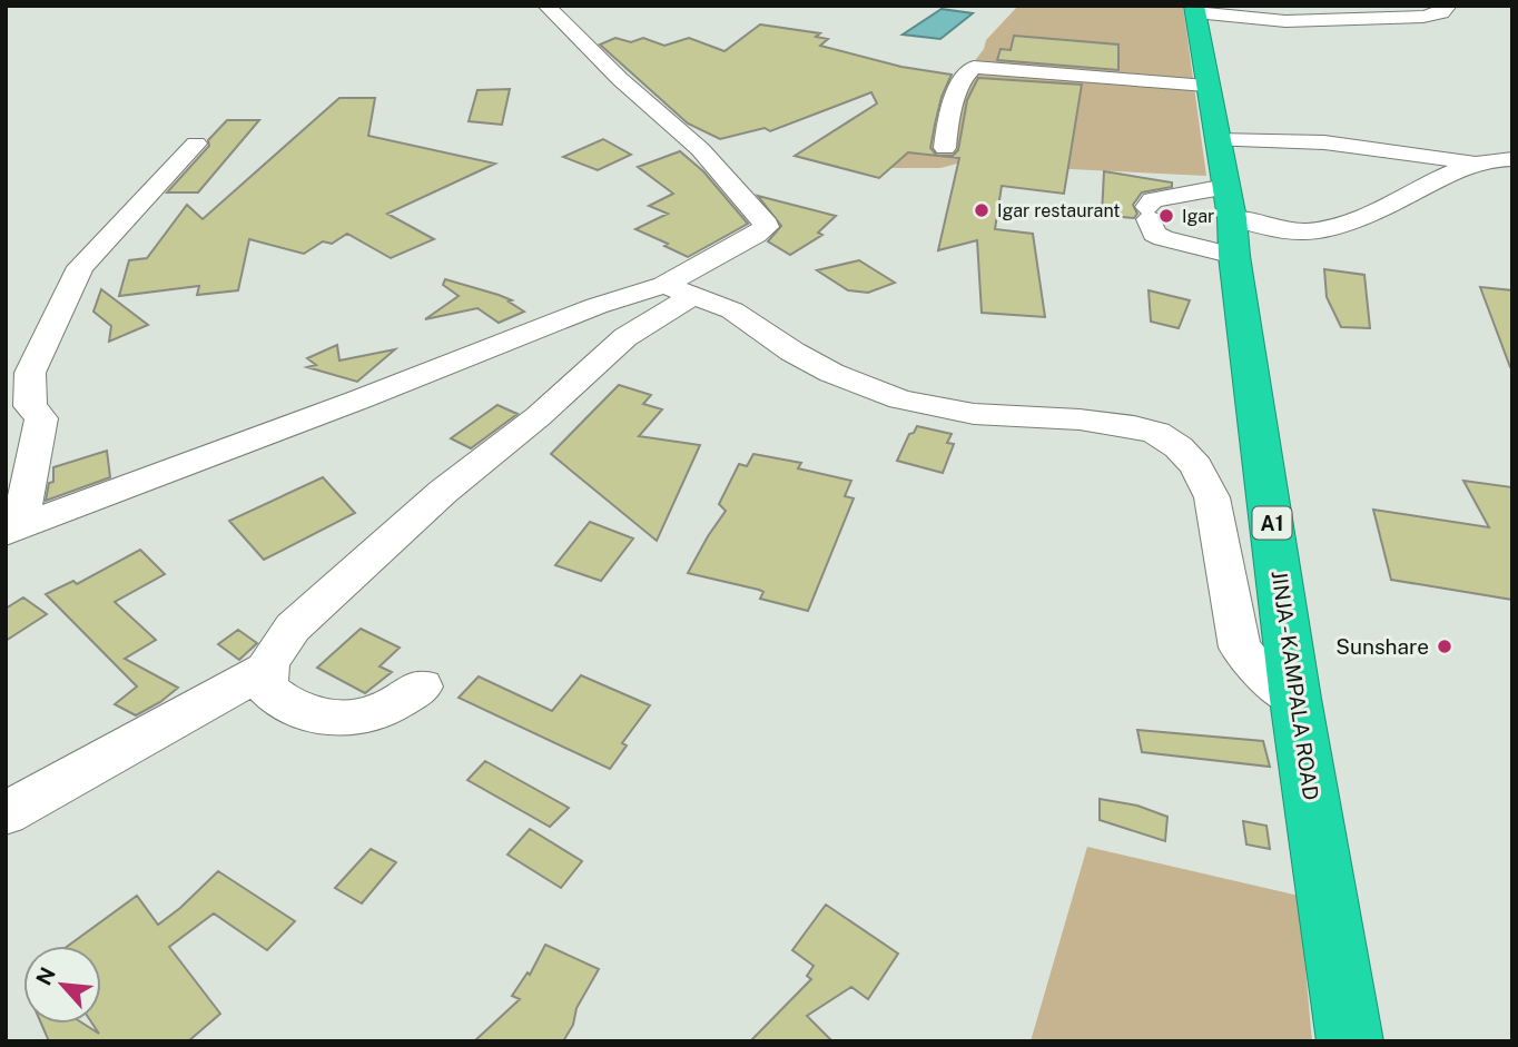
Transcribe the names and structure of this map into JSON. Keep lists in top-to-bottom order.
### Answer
{
  "streets": {
    "highway": ["A1", "JINJA - KAMPALA ROAD"]
  },
  "places": ["Igar restaurant", "Igar", "Sunshare"],
  "north": "top left"
}
